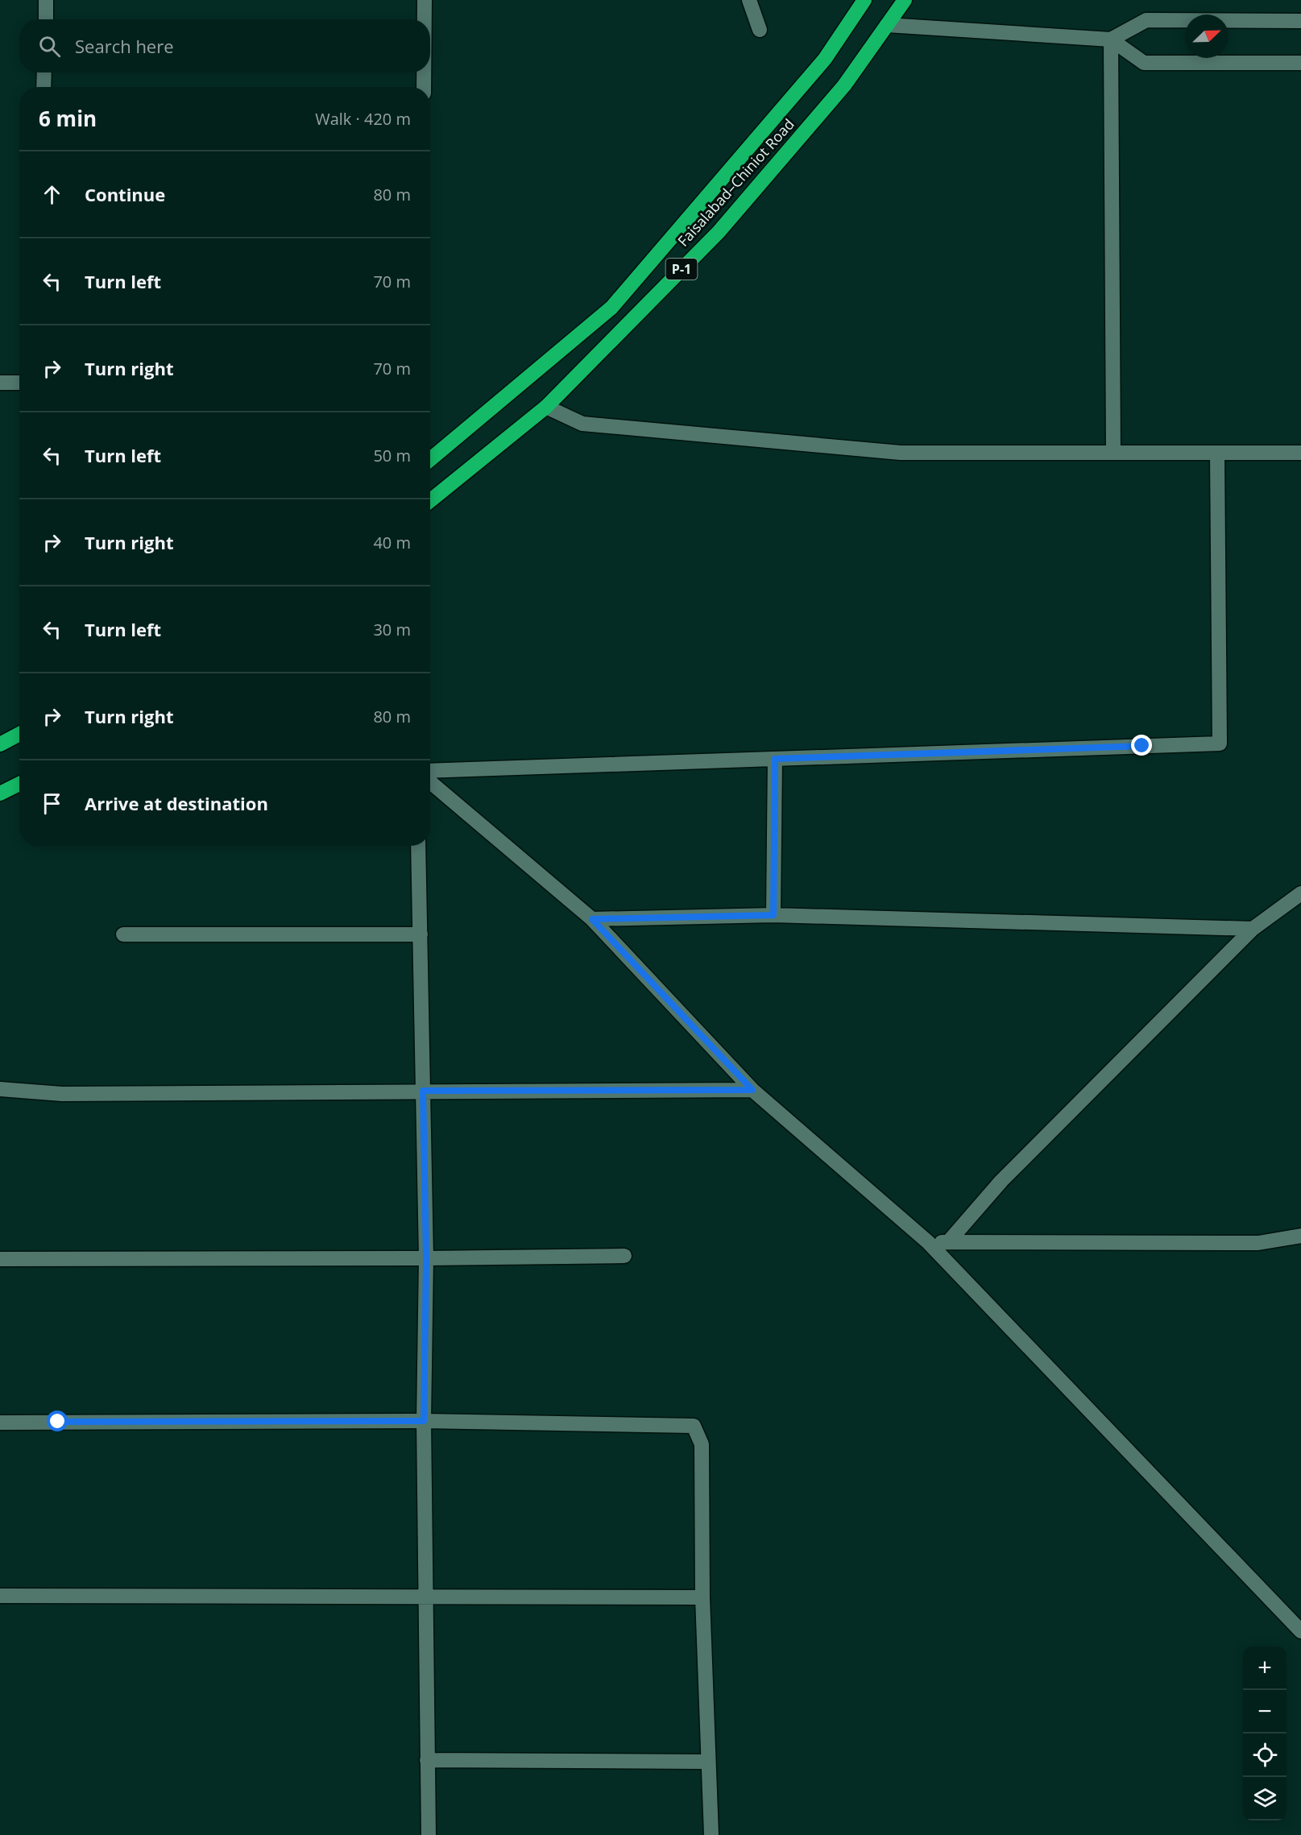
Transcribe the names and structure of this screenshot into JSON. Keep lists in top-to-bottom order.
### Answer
{
  "streets": {
    "highway": ["Faisalabad–Chiniot Road", "P-1"]
  },
  "north": "top right",
  "page": {
    "search": "Search here",
    "heading": ["6 min", "Walk · 420 m"],
    "list": [
      ["Continue", "80 m"],
      ["Turn left", "70 m"],
      ["Turn right", "70 m"],
      ["Turn left", "50 m"],
      ["Turn right", "40 m"],
      ["Turn left", "30 m"],
      ["Turn right", "80 m"],
      "Arrive at destination"
    ],
    "map_buttons": ["+", "−"]
  }
}
